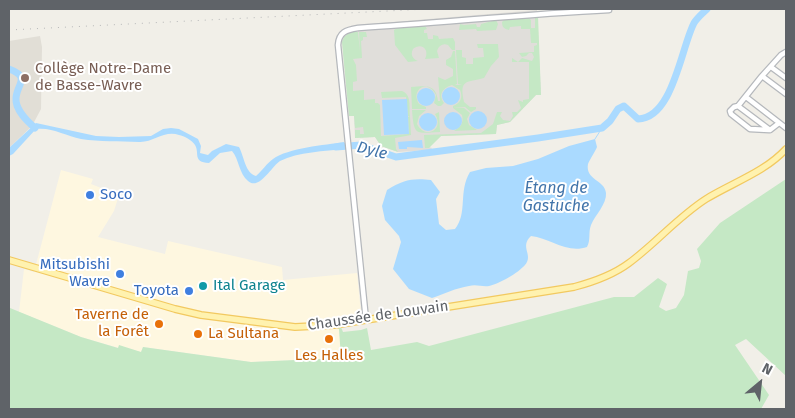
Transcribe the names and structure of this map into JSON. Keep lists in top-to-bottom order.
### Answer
{
  "streets": {
    "main road": ["Chaussée de Louvain"]
  },
  "water": ["Dyle", "Étang de Gastuche"],
  "places": [
    "Collège Notre-Dame de Basse-Wavre",
    "Soco",
    "Mitsubishi Wavre",
    "Ital Garage",
    "Toyota",
    "Taverne de la Forêt",
    "La Sultana",
    "Les Halles"
  ],
  "north": "top right"
}
